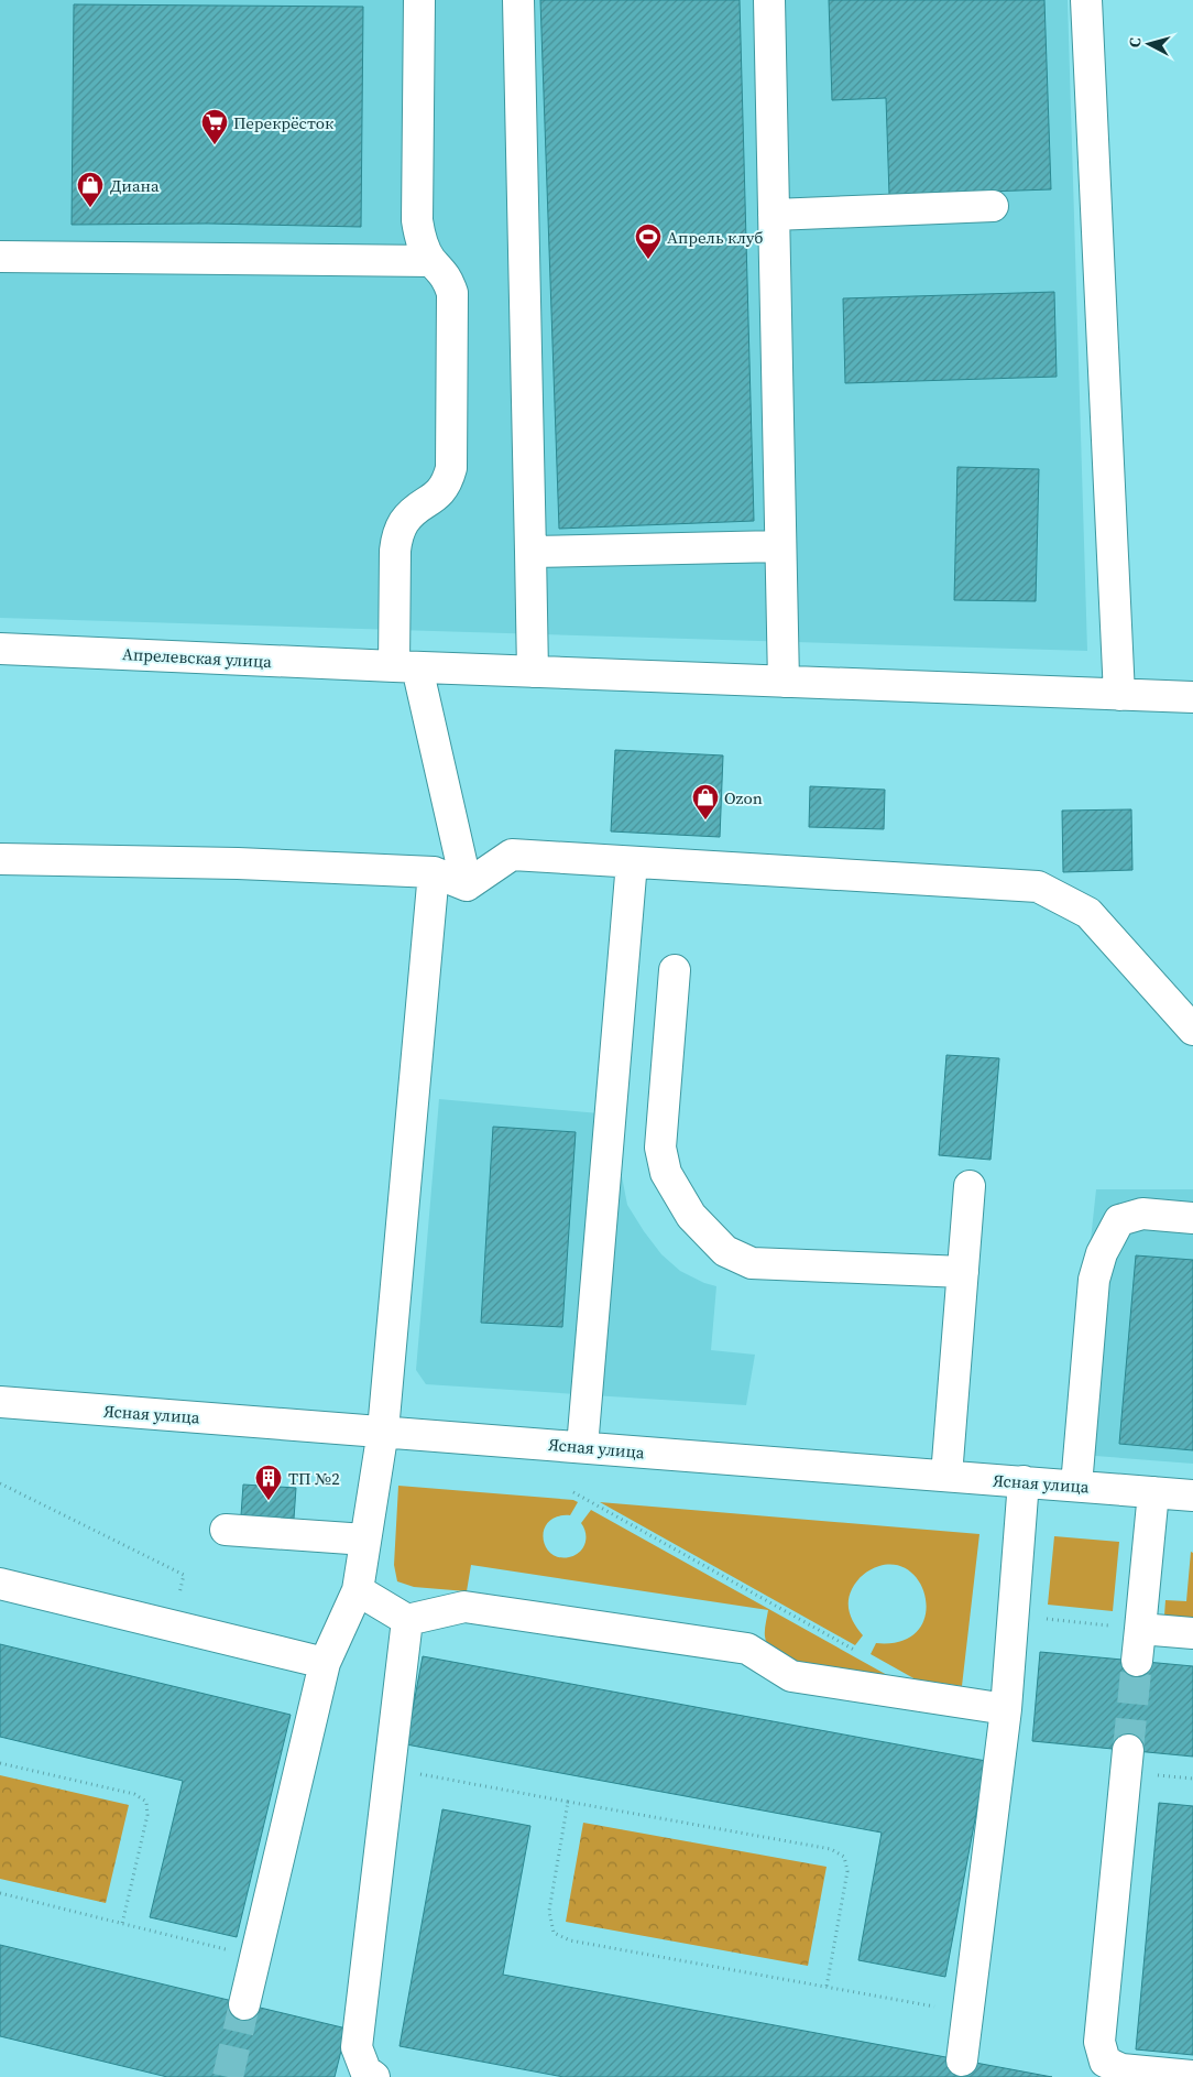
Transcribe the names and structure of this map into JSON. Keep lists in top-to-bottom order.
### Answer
{
  "streets": {
    "street": ["Апрелевская улица", "Ясная улица"]
  },
  "places": {
    "supermarket": ["Перекрёсток"],
    "shop": ["Диана", "Ozon"],
    "sports": ["Апрель клуб"],
    "building": ["ТП №2"]
  },
  "north": "left"
}
